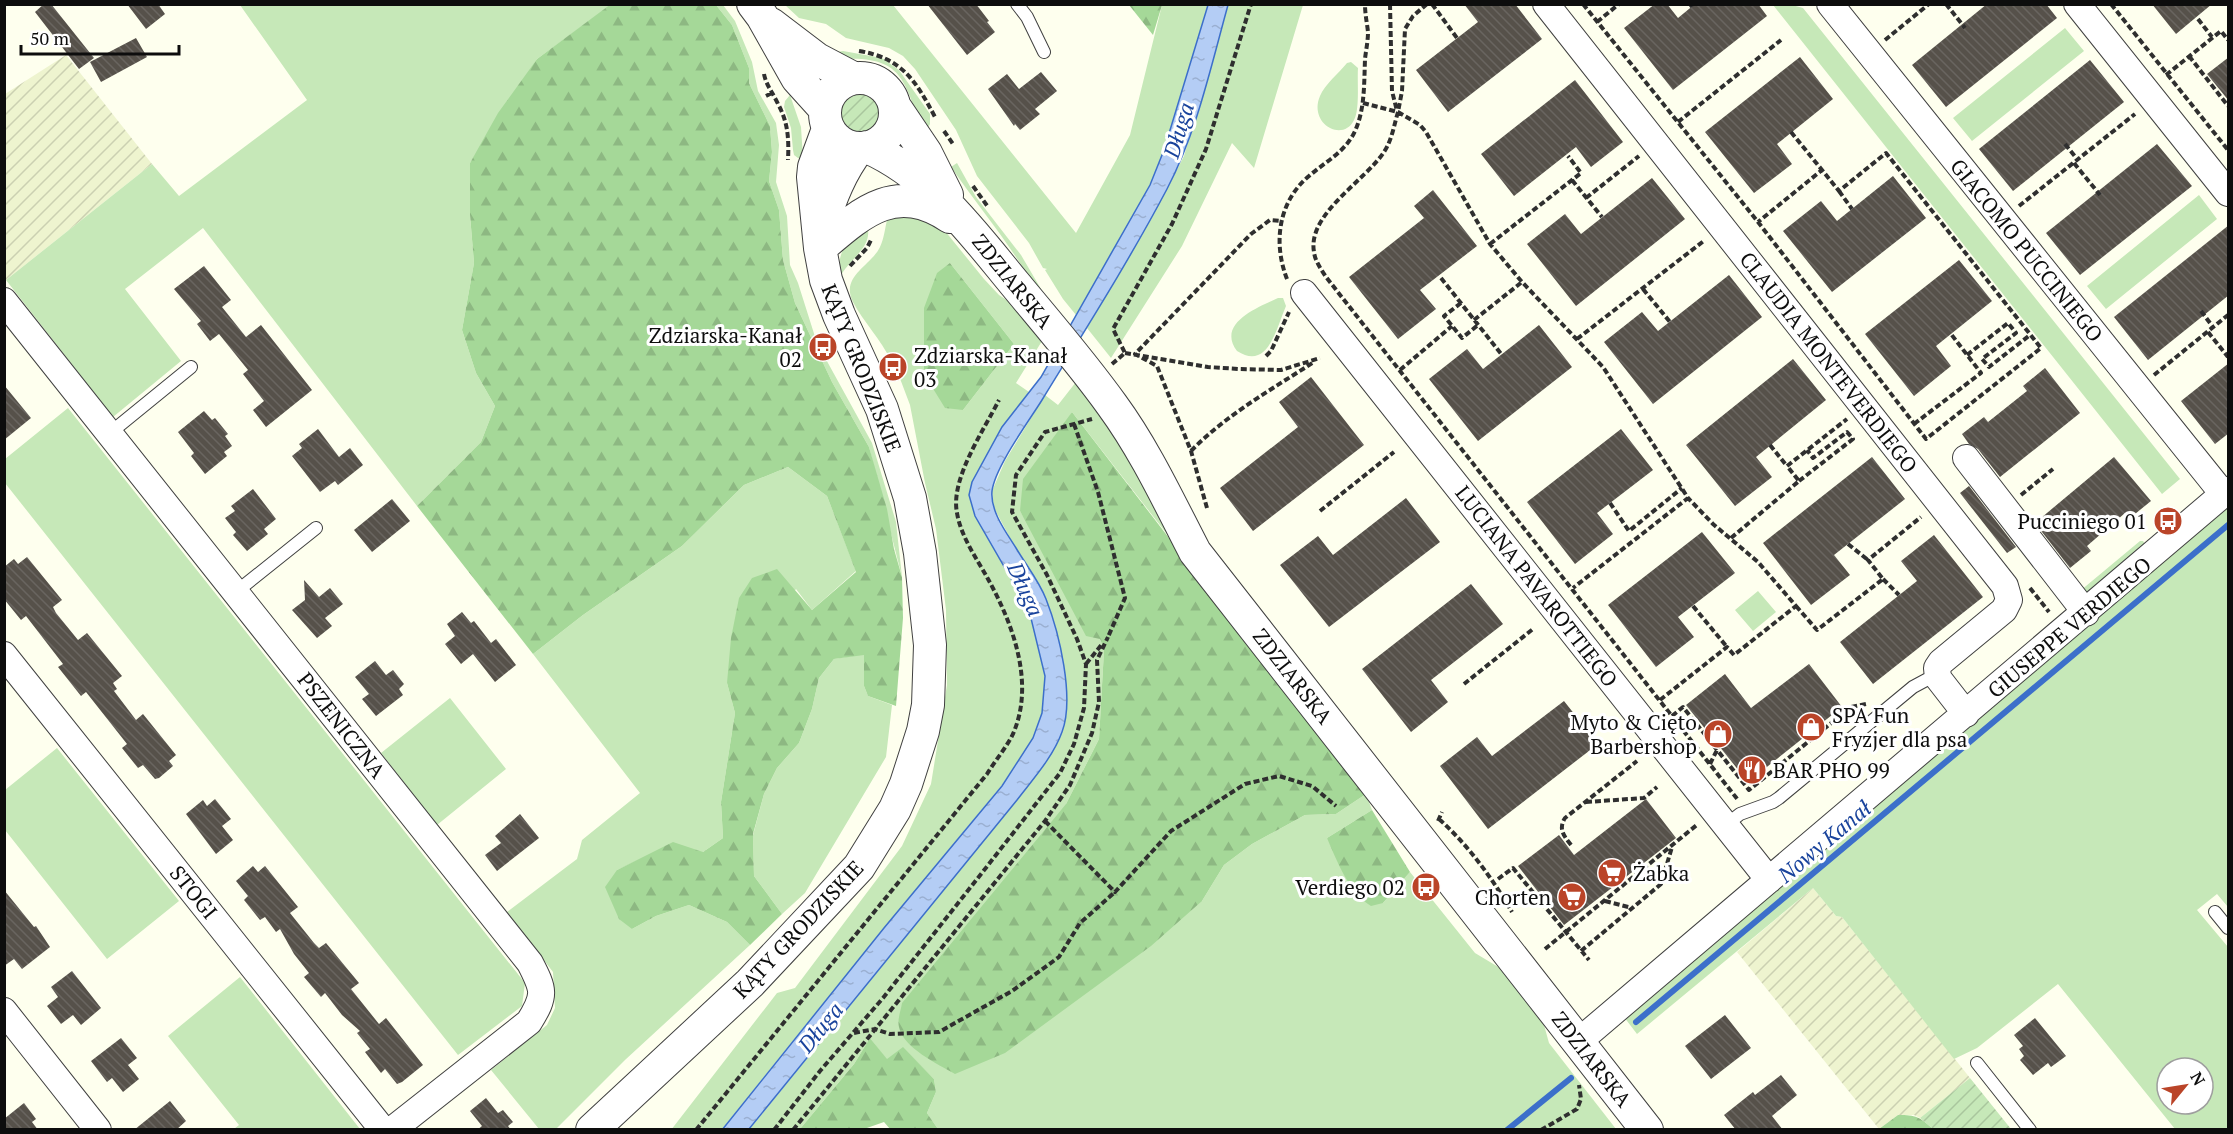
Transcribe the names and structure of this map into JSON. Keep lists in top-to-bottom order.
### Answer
{
  "streets": {
    "street": [
      "GIACOMO PUCCINIEGO",
      "ZDZIARSKA",
      "CLAUDIA MONTEVERDIEGO",
      "KĄTY GRODZISKIE",
      "LUCIANA PAVAROTTIEGO",
      "GIUSEPPE VERDIEGO",
      "PSZENICZNA",
      "STOGI"
    ]
  },
  "crossings": [
    ["GIACOMO PUCCINIEGO", "GIUSEPPE VERDIEGO"],
    ["ZDZIARSKA", "KĄTY GRODZISKIE"],
    ["ZDZIARSKA", "GIUSEPPE VERDIEGO"],
    ["LUCIANA PAVAROTTIEGO", "GIUSEPPE VERDIEGO"]
  ],
  "water": ["Długa", "Nowy Kanał"],
  "places": {
    "bus stop": [
      "Zdziarska-Kanał 02",
      "Zdziarska-Kanał 03",
      "Pucciniego 01",
      "Verdiego 02"
    ],
    "shop": ["SPA Fun Fryzjer dla psa", "Myto & Cięto Barbershop"],
    "restaurant": ["BAR PHO 99"],
    "supermarket": ["Żabka", "Chorten"]
  },
  "scale_bar": "50 m",
  "north": "top right"
}
